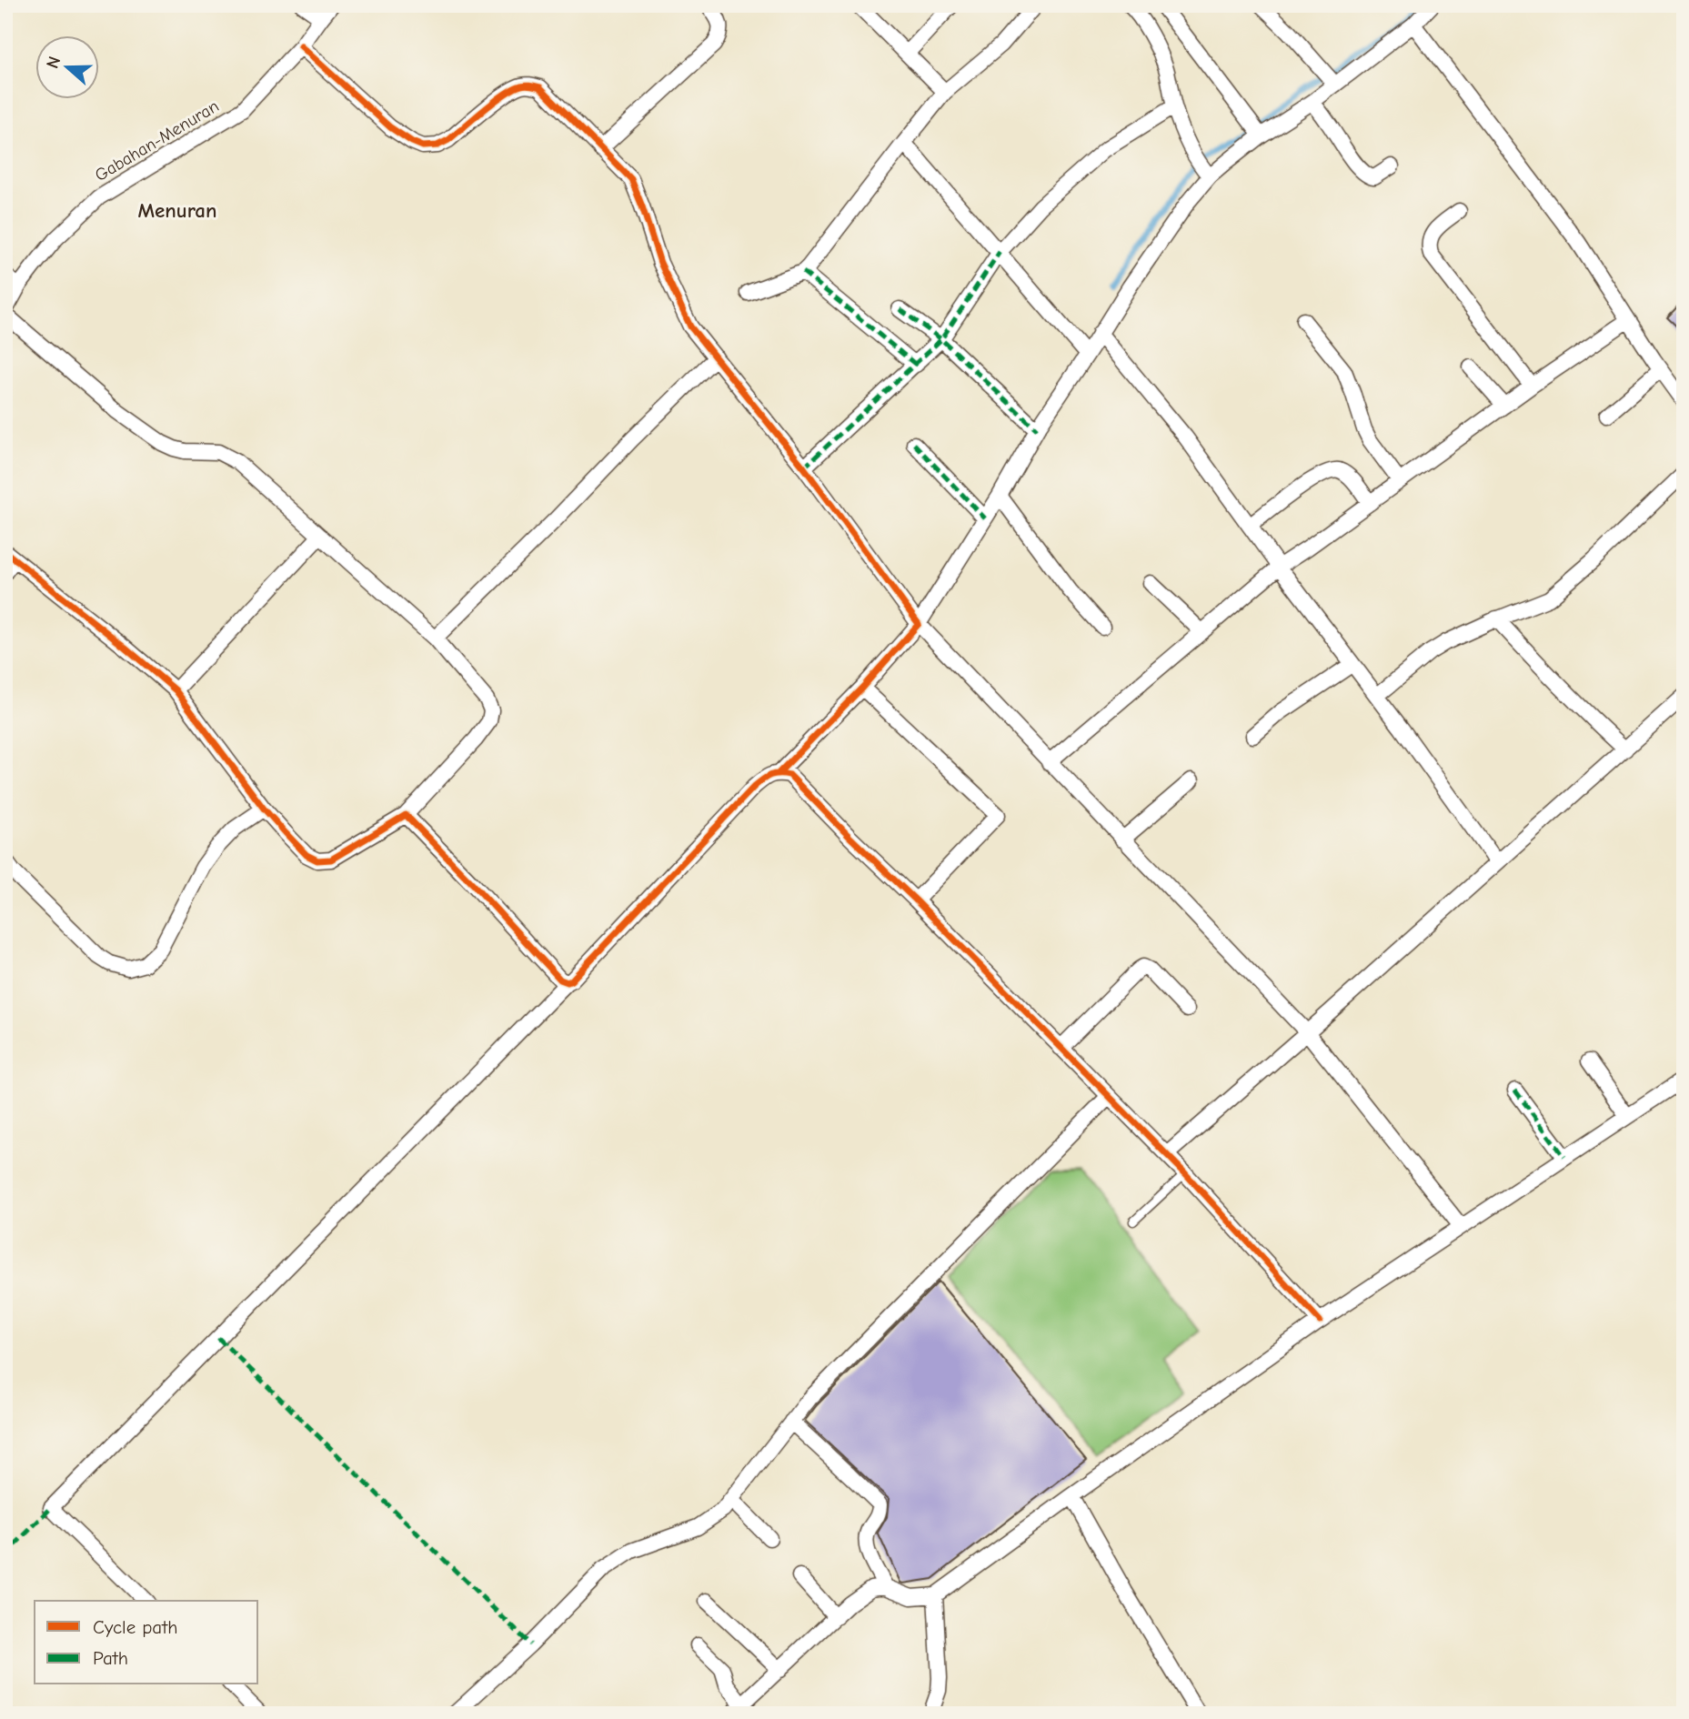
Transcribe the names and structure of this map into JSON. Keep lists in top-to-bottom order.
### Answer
{
  "streets": {
    "street": ["Gabahan-Menuran"]
  },
  "districts": ["Menuran"],
  "legend": ["Cycle path", "Path"],
  "north": "left"
}
